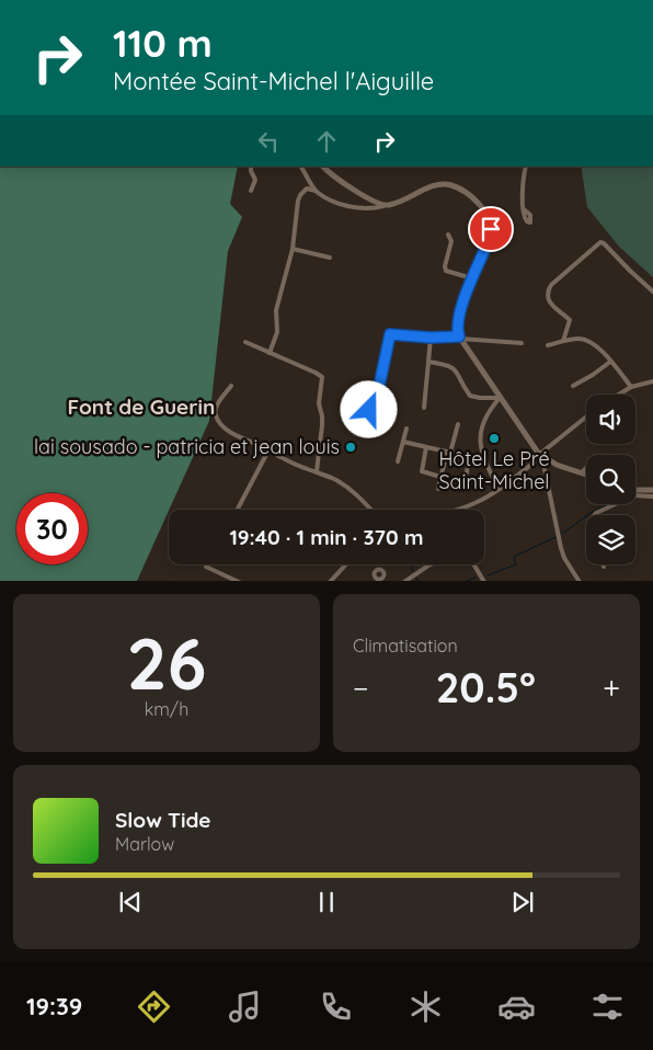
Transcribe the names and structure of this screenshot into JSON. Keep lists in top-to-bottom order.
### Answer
{
  "districts": ["Font de Guerin"],
  "places": ["Hôtel Le Pré Saint-Michel", "lai sousado - patricia et jean louis"],
  "page": {
    "turn": ["110 m", "Montée Saint-Michel l'Aiguille"],
    "limit": "30",
    "trip": "19:40 · 1 min · 370 m",
    "tile": [
      ["26", "km/h"],
      "Climatisation"
    ],
    "heat": ["−", "20.5°", "+"],
    "song": ["Slow Tide", "Marlow"],
    "tabs": "19:39"
  }
}
